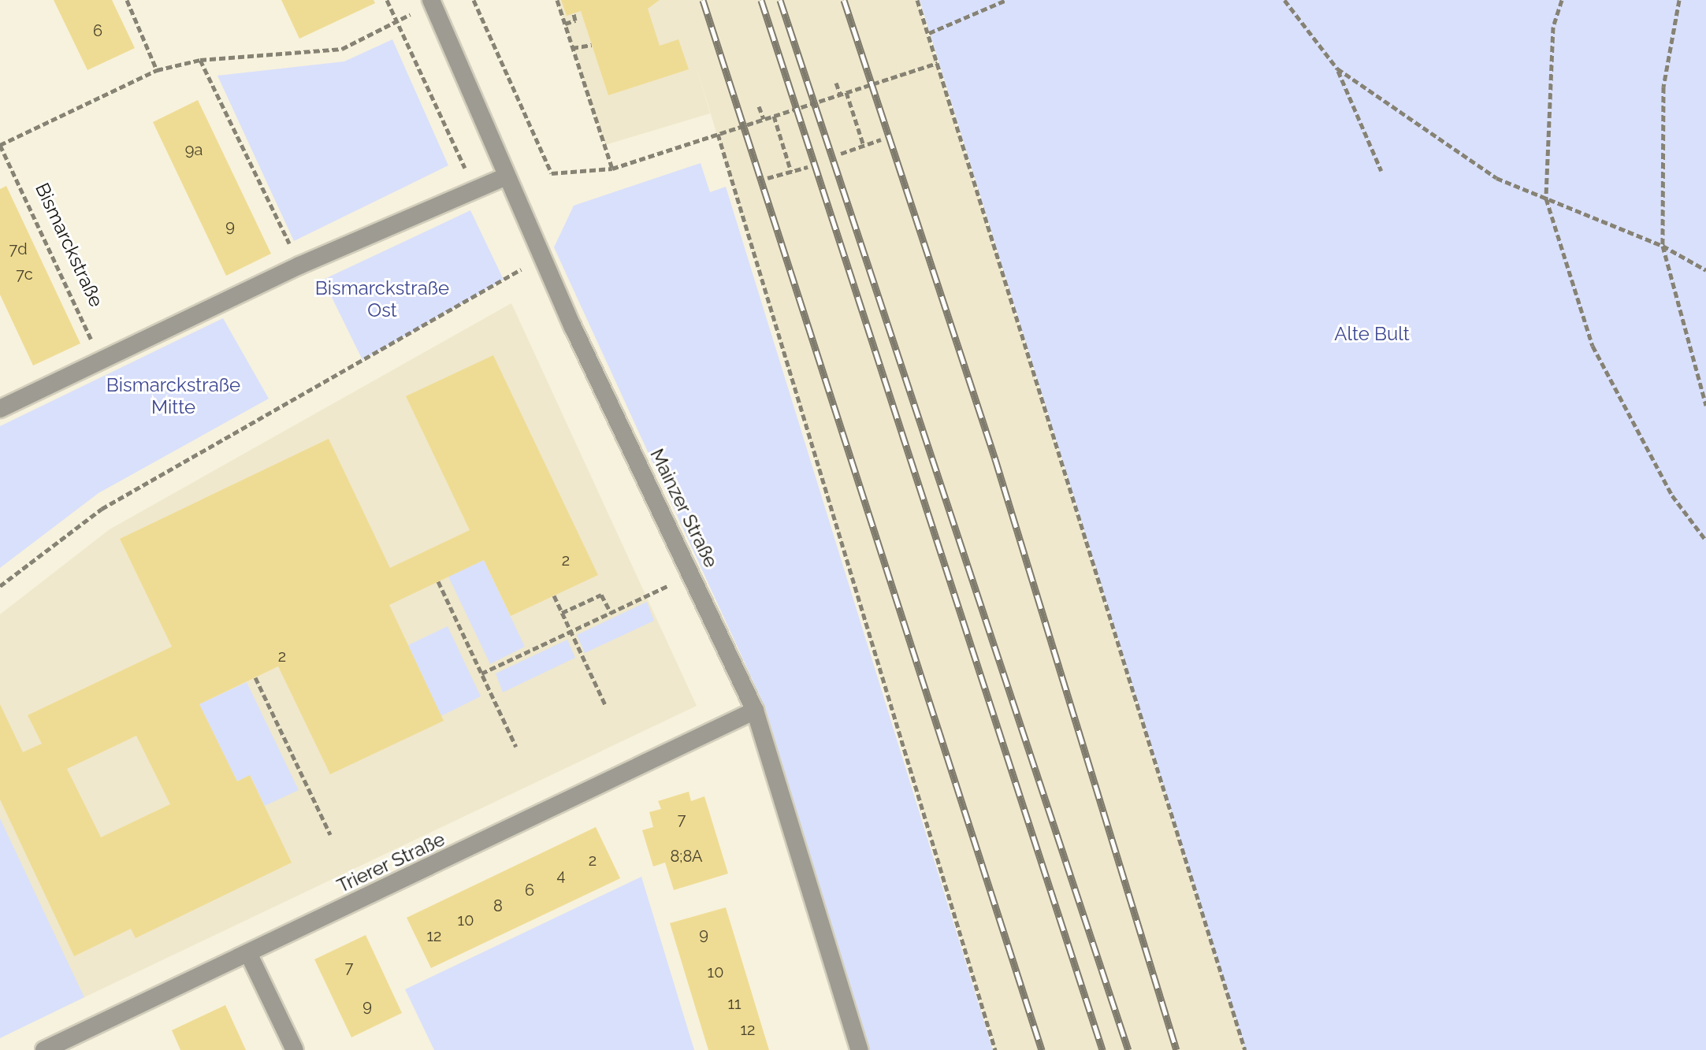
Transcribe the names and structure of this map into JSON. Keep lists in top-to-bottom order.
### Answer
{
  "streets": {
    "street": ["Mainzer Straße", "Trierer Straße"],
    "path": ["Bismarckstraße"]
  },
  "crossings": [
    ["Mainzer Straße", "Trierer Straße"]
  ],
  "parks": ["Bismarckstraße Ost", "Alte Bult", "Bismarckstraße Mitte"],
  "house_numbers": [
    "6",
    "9a",
    "9",
    "7d",
    "7c",
    "2",
    "2",
    "7",
    "8;8A",
    "2",
    "4",
    "6",
    "8",
    "10",
    "9",
    "12",
    "7",
    "10",
    "11",
    "9",
    "12"
  ]
}
